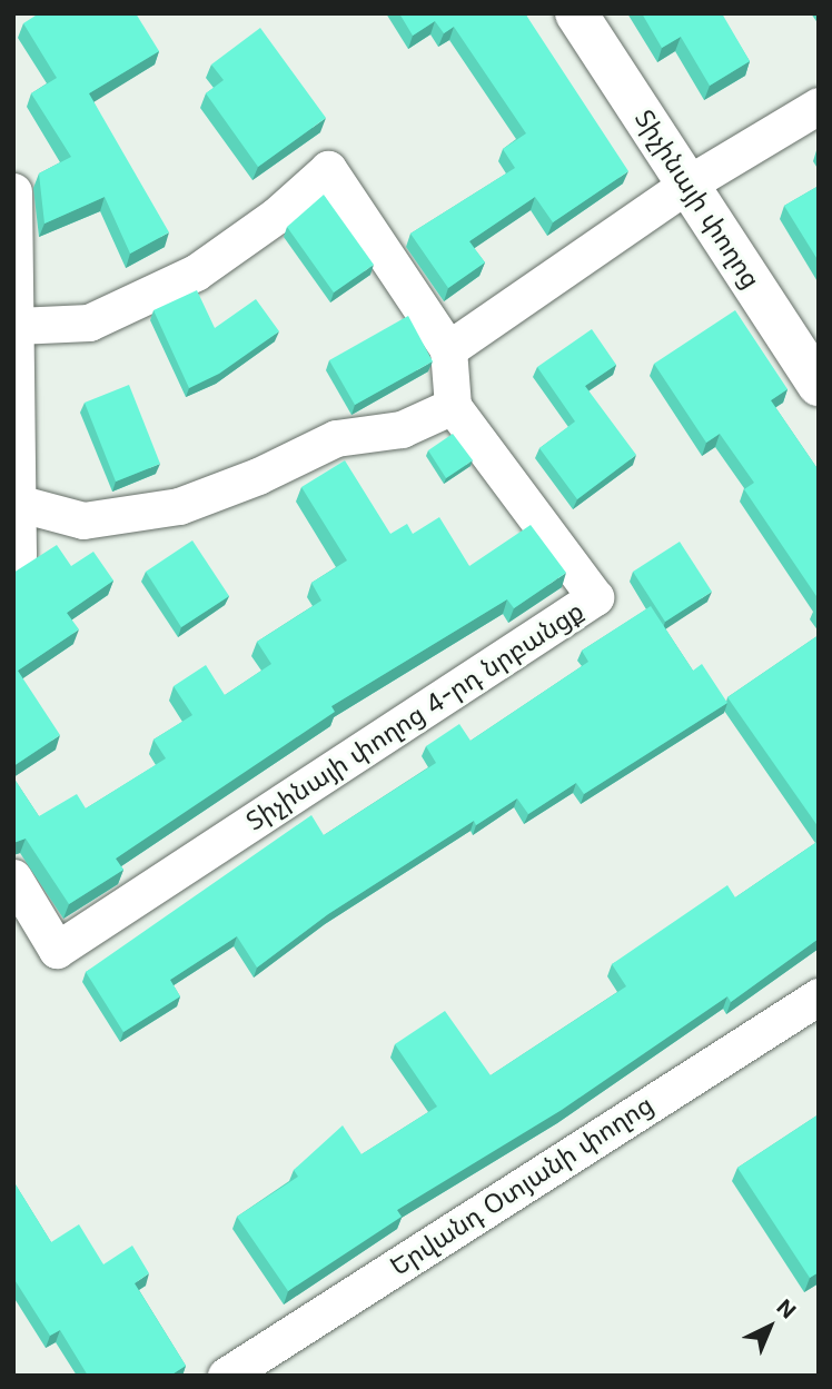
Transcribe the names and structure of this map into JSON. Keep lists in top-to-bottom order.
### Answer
{
  "streets": {
    "main road": ["Տիչինայի փողոց"],
    "street": ["Տիչինայի փողոց 4-րդ նրբանցք", "Երվանդ Օտյանի փողոց"]
  },
  "north": "top right"
}
